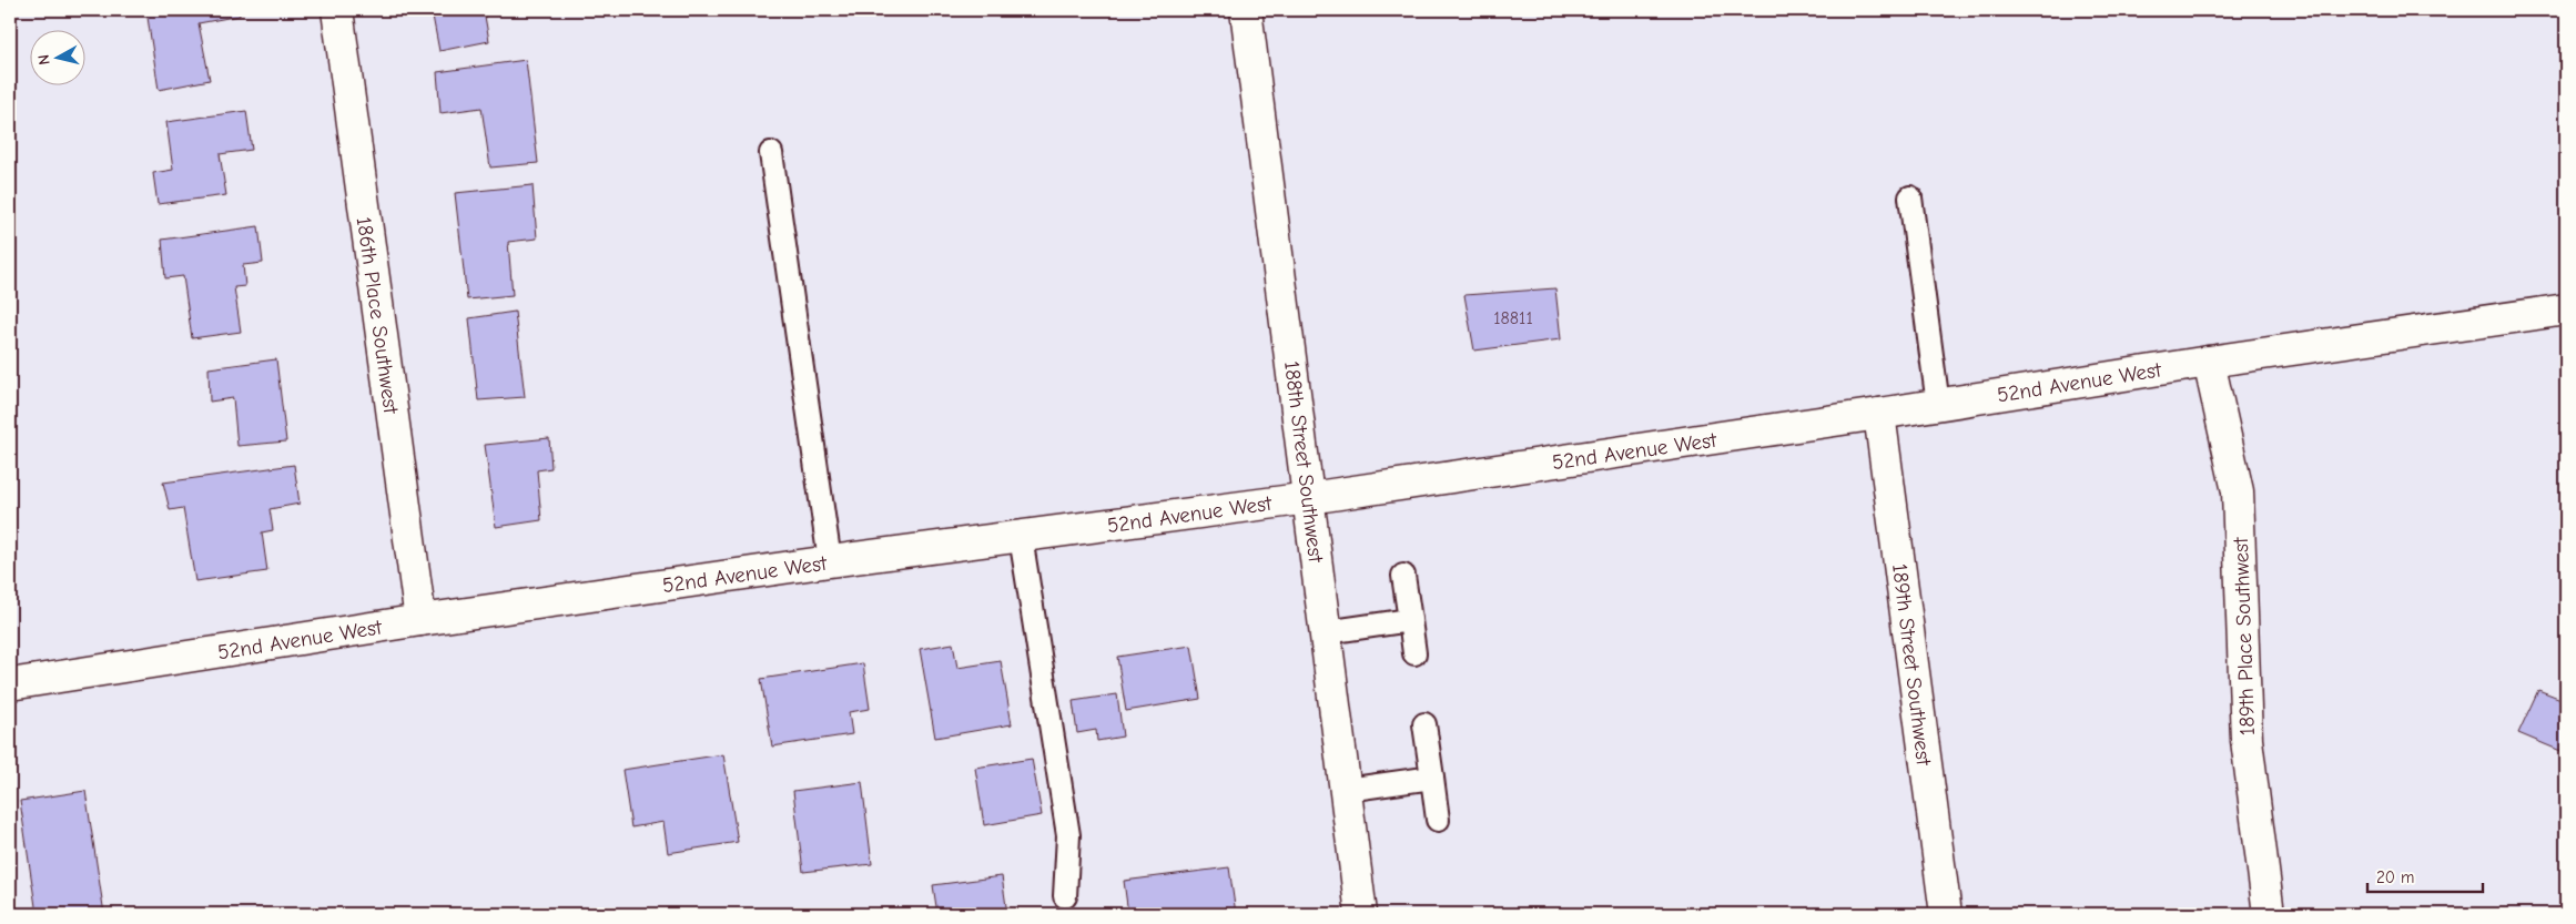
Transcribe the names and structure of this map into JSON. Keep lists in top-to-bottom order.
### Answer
{
  "streets": {
    "street": [
      "186th Place Southwest",
      "52nd Avenue West",
      "188th Street Southwest",
      "189th Place Southwest",
      "189th Street Southwest"
    ]
  },
  "crossings": [
    ["186th Place Southwest", "52nd Avenue West"],
    ["52nd Avenue West", "188th Street Southwest"],
    ["52nd Avenue West", "189th Place Southwest"],
    ["52nd Avenue West", "189th Street Southwest"]
  ],
  "house_numbers": ["18811"],
  "scale_bar": "20 m",
  "north": "left"
}
